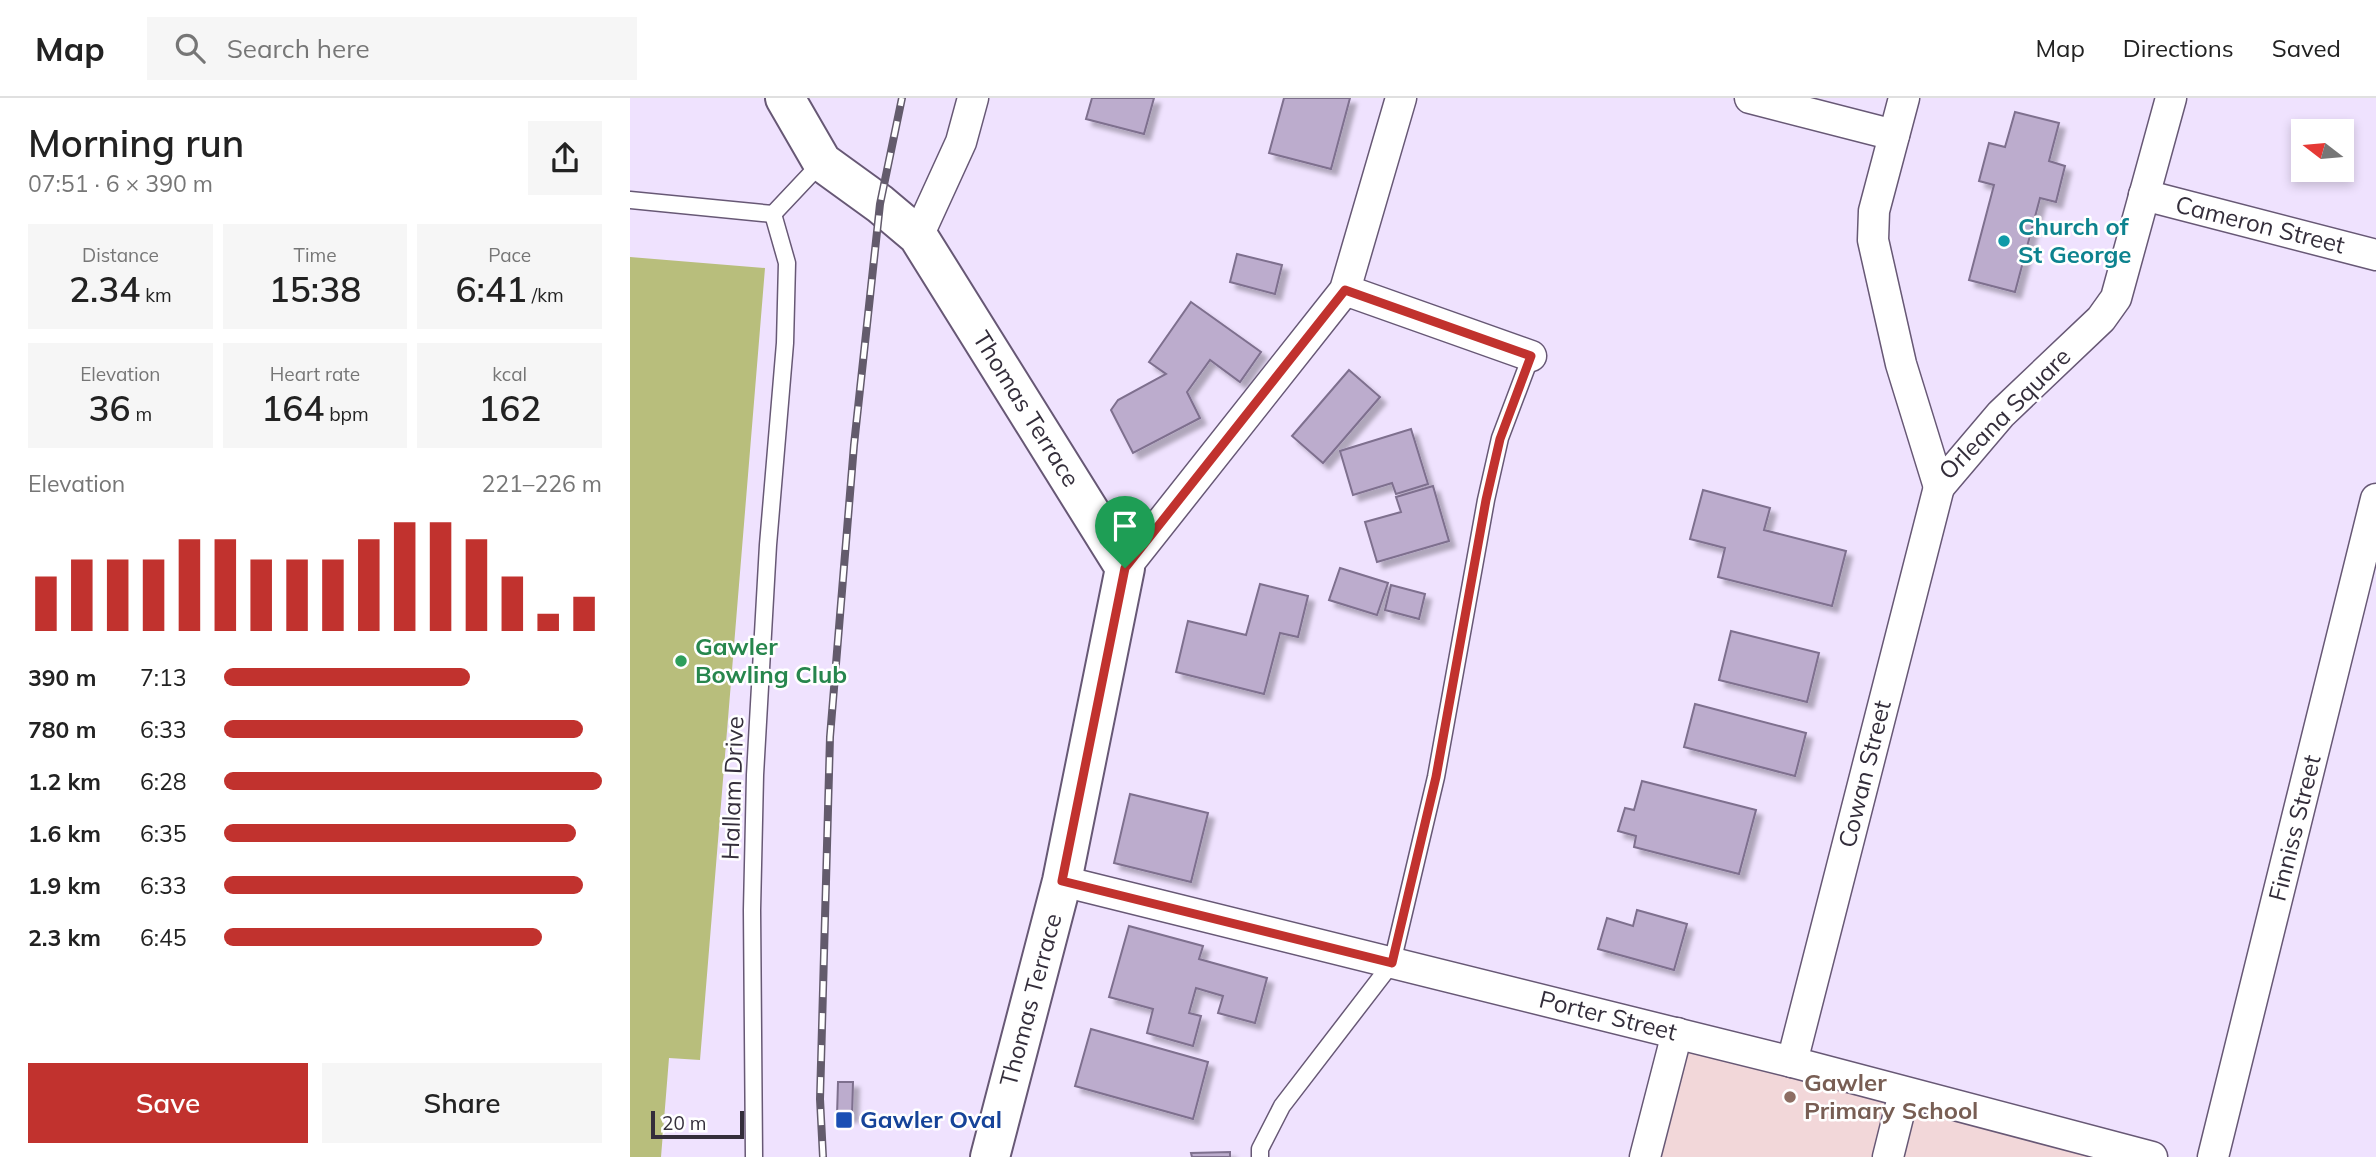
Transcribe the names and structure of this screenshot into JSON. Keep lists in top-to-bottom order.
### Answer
{
  "streets": {
    "street": [
      "Cameron Street",
      "Thomas Terrace",
      "Orleana Square",
      "Cowan Street",
      "Finniss Street",
      "Porter Street"
    ],
    "lane": ["Hallam Drive"]
  },
  "crossings": [
    ["Cameron Street", "Orleana Square"],
    ["Thomas Terrace", "Porter Street"],
    ["Orleana Square", "Cowan Street"],
    ["Cowan Street", "Porter Street"]
  ],
  "places": {
    "other": ["Church of St George", "Gawler Bowling Club", "Gawler Primary School"],
    "transit": ["Gawler Oval"]
  },
  "scale_bar": "20 m",
  "north": "left",
  "page": {
    "header": "Map",
    "search": "Search here",
    "nav": ["Map", "Directions", "Saved"],
    "heading": ["Morning run", "07:51 · 6 × 390 m"],
    "stats": [
      ["Distance", "2.34 km"],
      ["Time", "15:38"],
      ["Pace", "6:41 /km"],
      ["Elevation", "36 m"],
      ["Heart rate", "164 bpm"],
      ["kcal", "162"]
    ],
    "chart": ["Elevation", "221–226 m"],
    "list": [
      {
        "name": "390 m",
        "note": "7:13"
      },
      {
        "name": "780 m",
        "note": "6:33"
      },
      {
        "name": "1.2 km",
        "note": "6:28"
      },
      {
        "name": "1.6 km",
        "note": "6:35"
      },
      {
        "name": "1.9 km",
        "note": "6:33"
      },
      {
        "name": "2.3 km",
        "note": "6:45"
      }
    ],
    "buttons": ["Save", "Share"],
    "scale": "20 m"
  }
}
